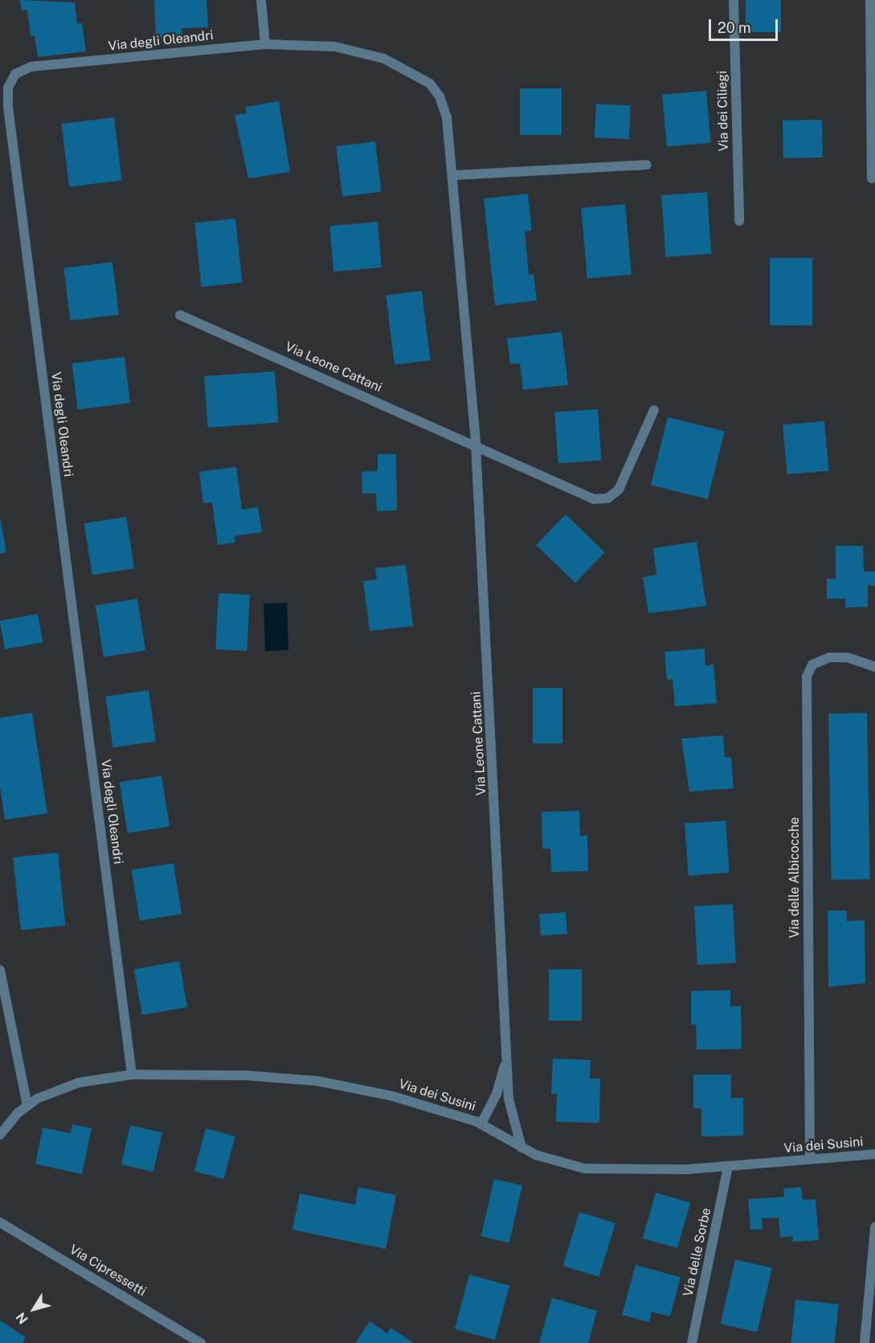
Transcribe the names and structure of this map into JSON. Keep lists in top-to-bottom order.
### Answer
{
  "streets": {
    "street": [
      "Via degli Oleandri",
      "Via dei Ciliegi",
      "Via Leone Cattani",
      "Via delle Albicocche",
      "Via dei Susini",
      "Via delle Sorbe",
      "Via Cipressetti"
    ]
  },
  "crossings": [
    ["Via degli Oleandri", "Via Leone Cattani"],
    ["Via degli Oleandri", "Via dei Susini"],
    ["Via Leone Cattani", "Via dei Susini"],
    ["Via delle Albicocche", "Via dei Susini"],
    ["Via dei Susini", "Via delle Sorbe"]
  ],
  "scale_bar": "20 m",
  "north": "bottom left"
}
